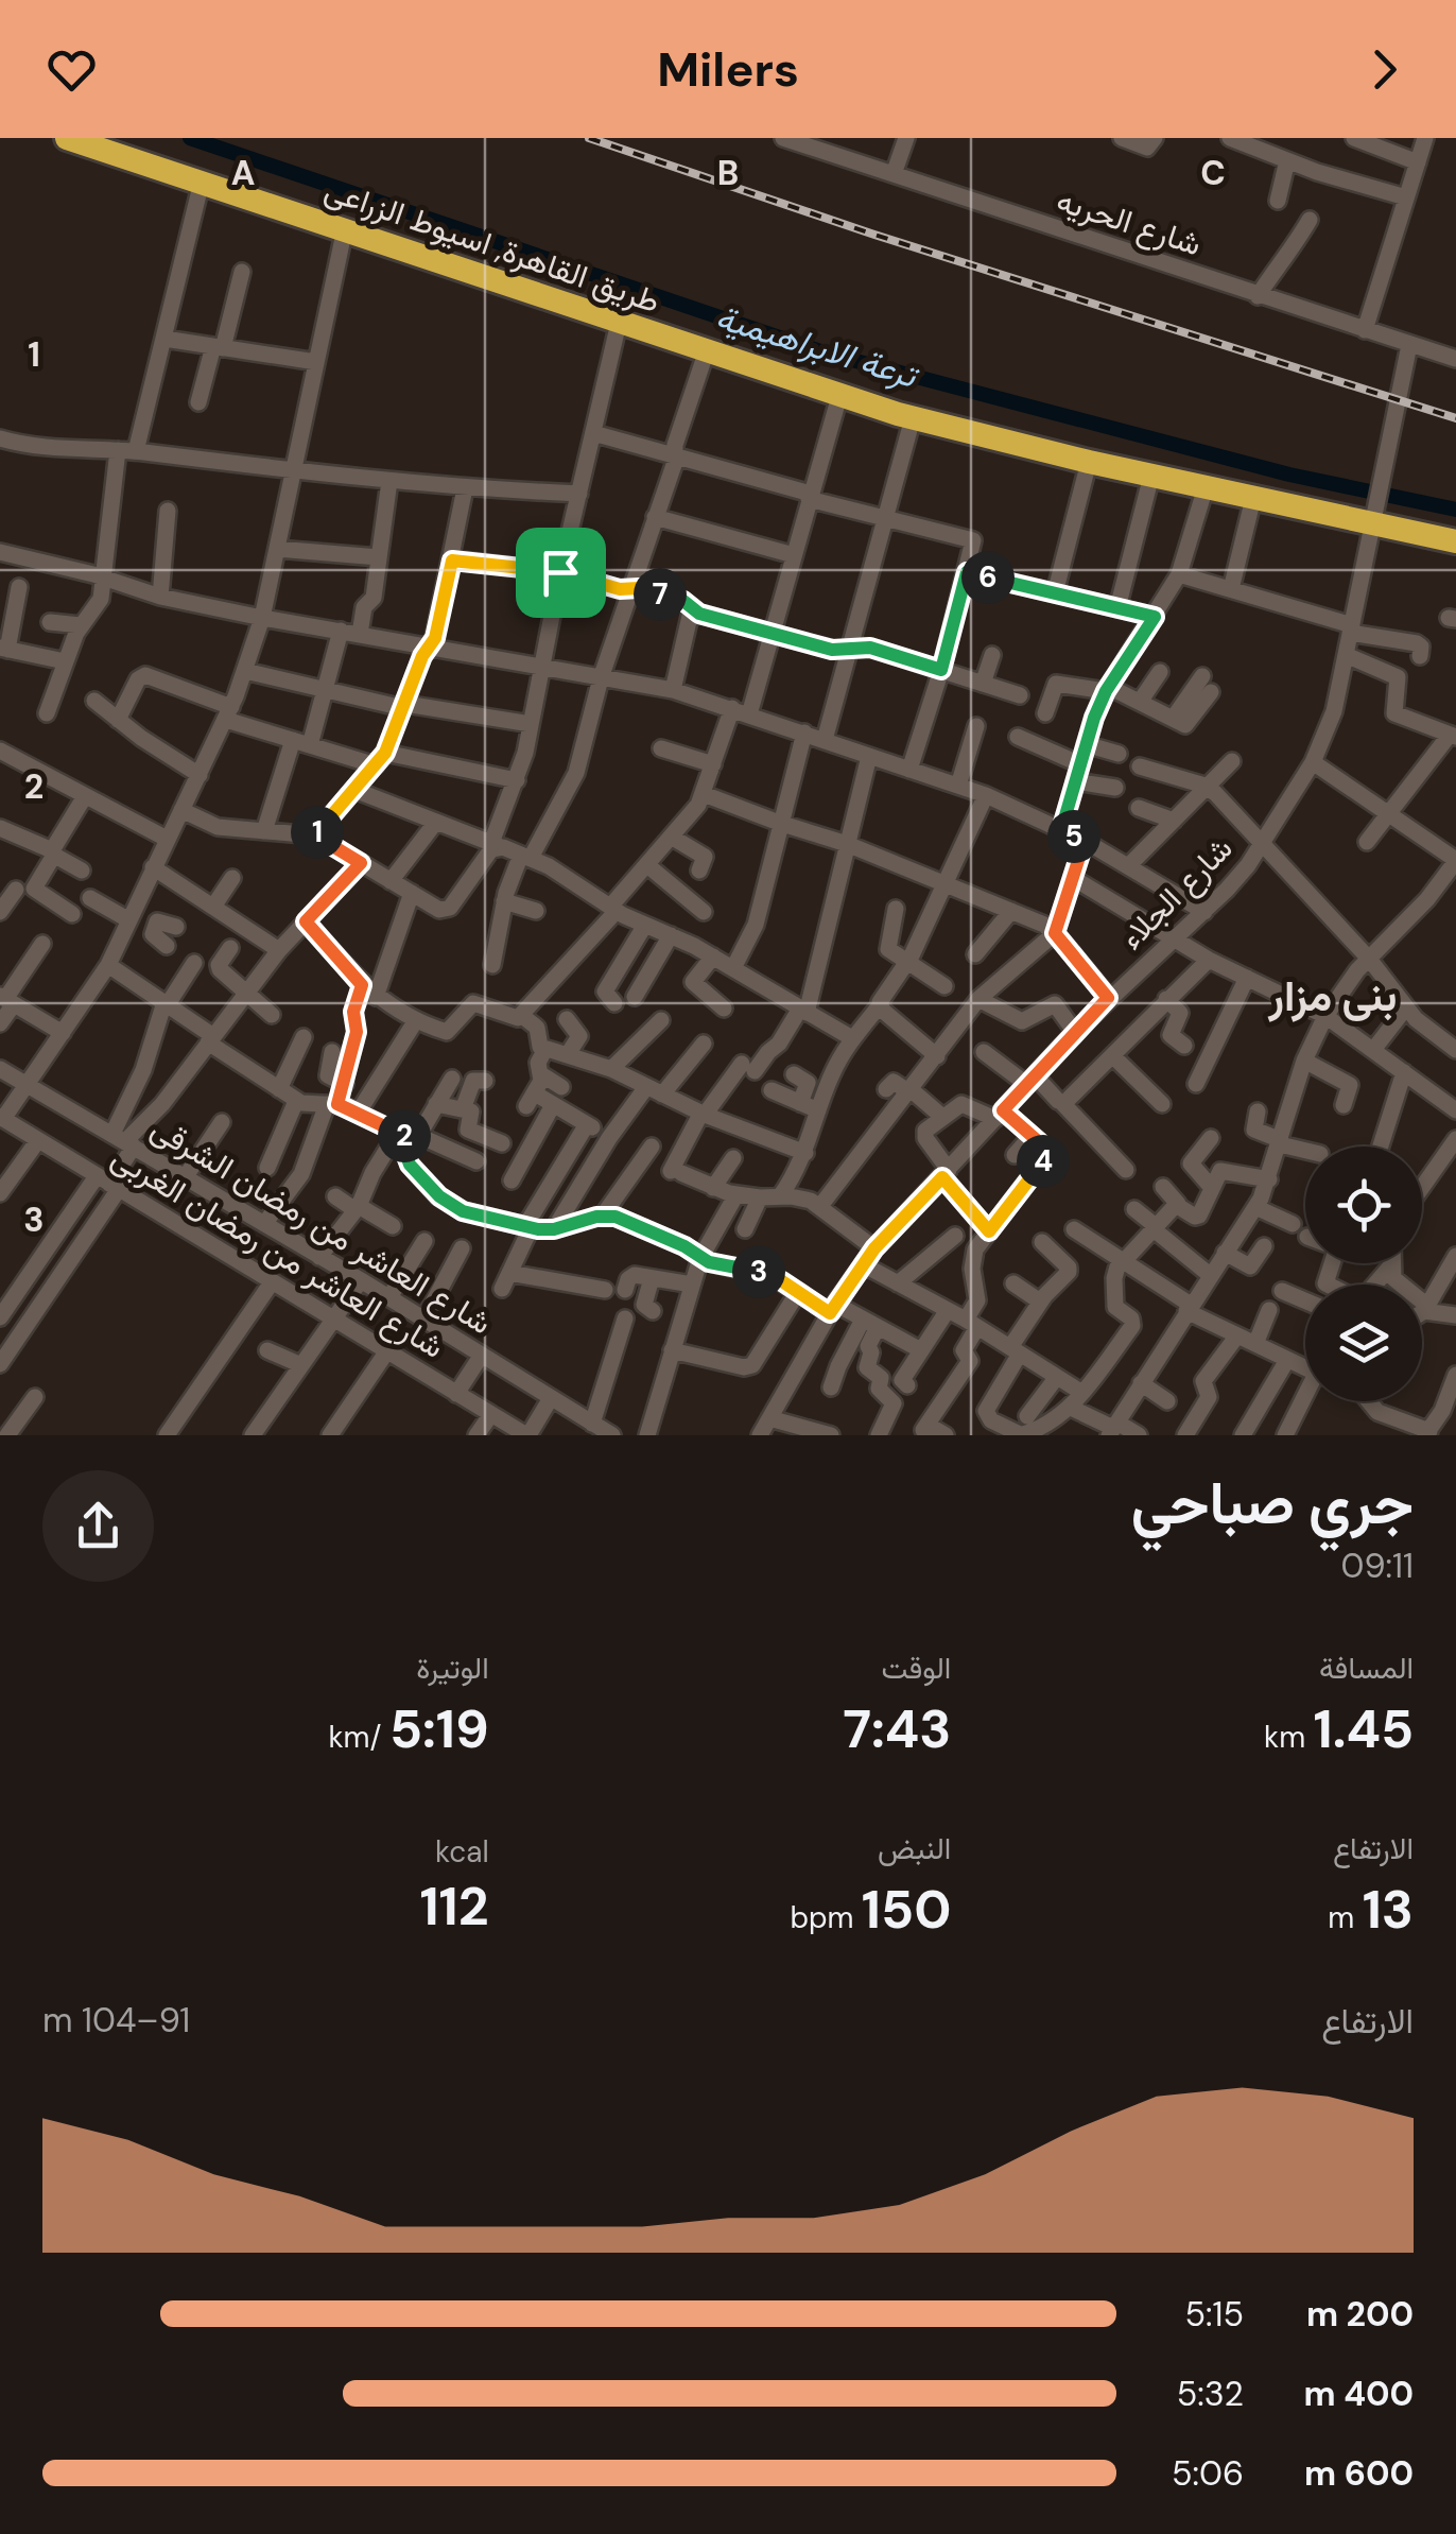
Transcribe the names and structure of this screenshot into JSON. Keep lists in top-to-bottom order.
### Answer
{
  "streets": {
    "highway": ["طريق القاهرة, اسيوط الزراعى"],
    "street": [
      "شارع الحريه",
      "شارع الجلاء",
      "شارع العاشر من رمضان الشرقى",
      "شارع العاشر من رمضان الغربى"
    ]
  },
  "crossings": [
    ["شارع الحريه", "شارع الجلاء"],
    ["طريق القاهرة, اسيوط الزراعى", "شارع الجلاء"]
  ],
  "districts": ["بنى مزار"],
  "water": ["ترعة الابراهيمية"],
  "page": {
    "header": "Milers",
    "pins": [
      "6",
      "7",
      "1",
      "5",
      "2",
      "4",
      "3"
    ],
    "heading": ["جري صباحي", "09:11"],
    "stats": [
      ["المسافة", "1.45 km"],
      ["الوقت", "7:43"],
      ["الوتيرة", "5:19 /km"],
      ["الارتفاع", "13 m"],
      ["النبض", "150 bpm"],
      ["kcal", "112"]
    ],
    "chart": ["الارتفاع", "91–104 m"],
    "list": [
      {
        "name": "200 m",
        "note": "5:15"
      },
      {
        "name": "400 m",
        "note": "5:32"
      },
      {
        "name": "600 m",
        "note": "5:06"
      }
    ]
  },
  "grid": {
    "columns": ["A", "B", "C"],
    "rows": ["1", "2", "3"]
  }
}
